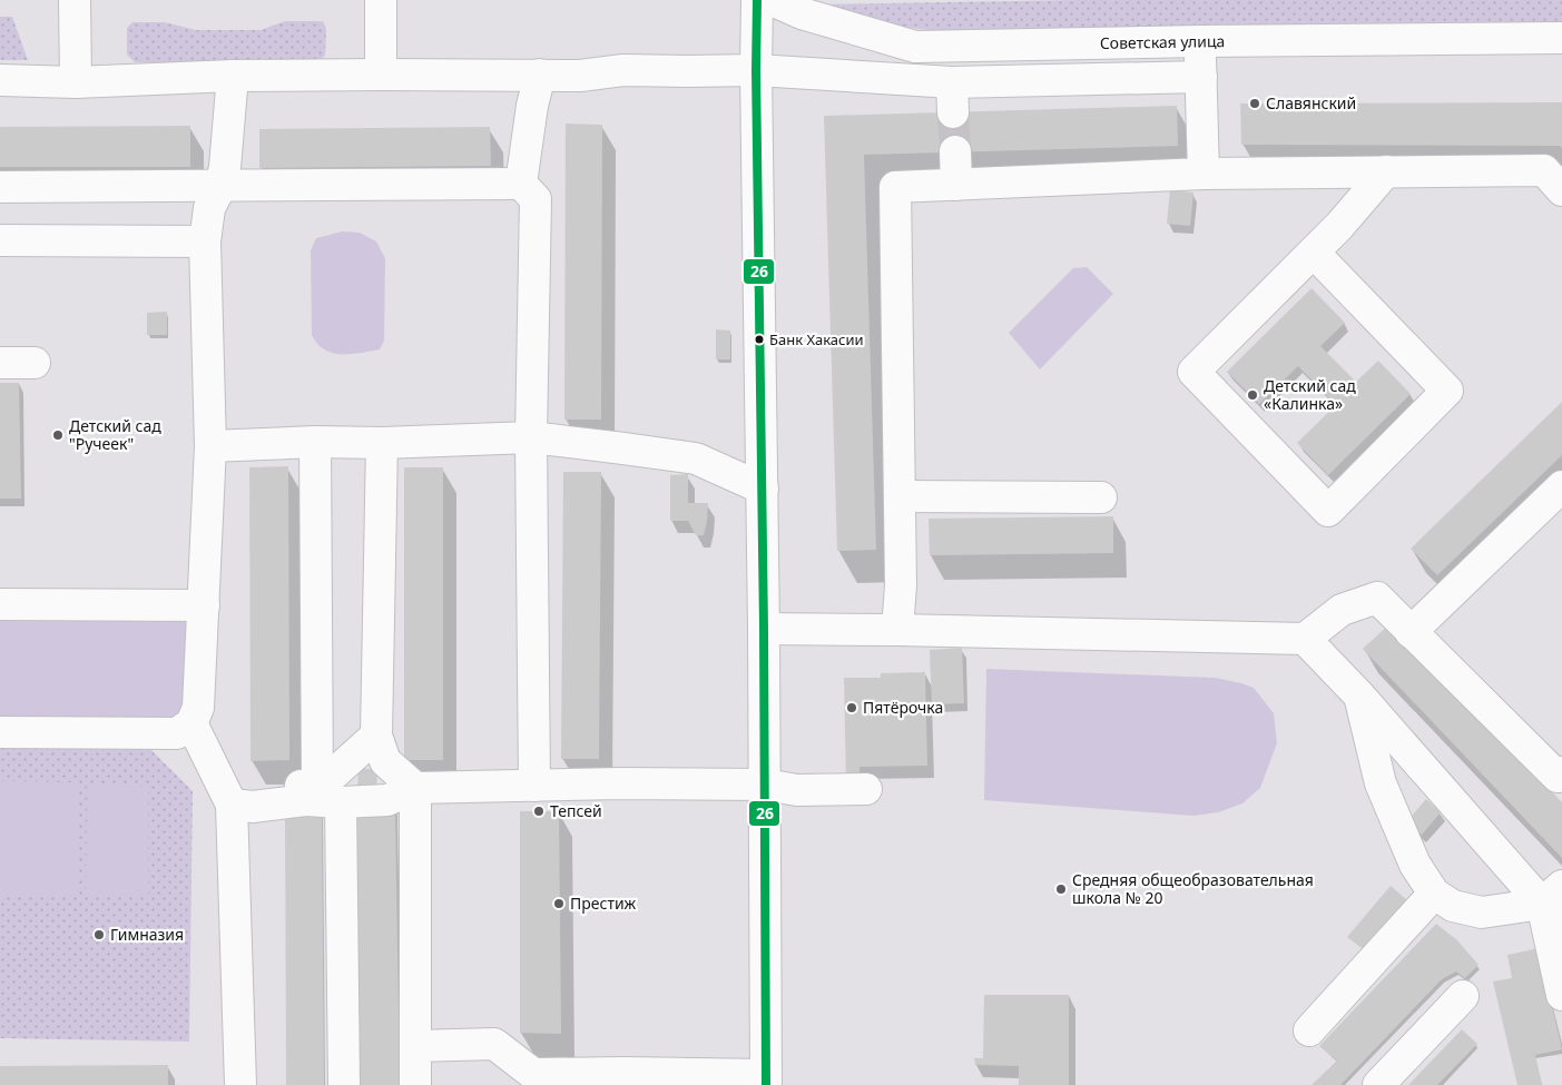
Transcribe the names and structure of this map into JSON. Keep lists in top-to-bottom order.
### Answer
{
  "streets": {
    "main road": ["Советская улица"]
  },
  "places": [
    "Славянский",
    "Банк Хакасии",
    "Детский сад «Калинка»",
    "Детский сад \"Ручеек\"",
    "Пятёрочка",
    "Тепсей",
    "Средняя общеобразовательная школа № 20",
    "Престиж",
    "Гимназия"
  ],
  "lines": ["transit line 26"]
}
